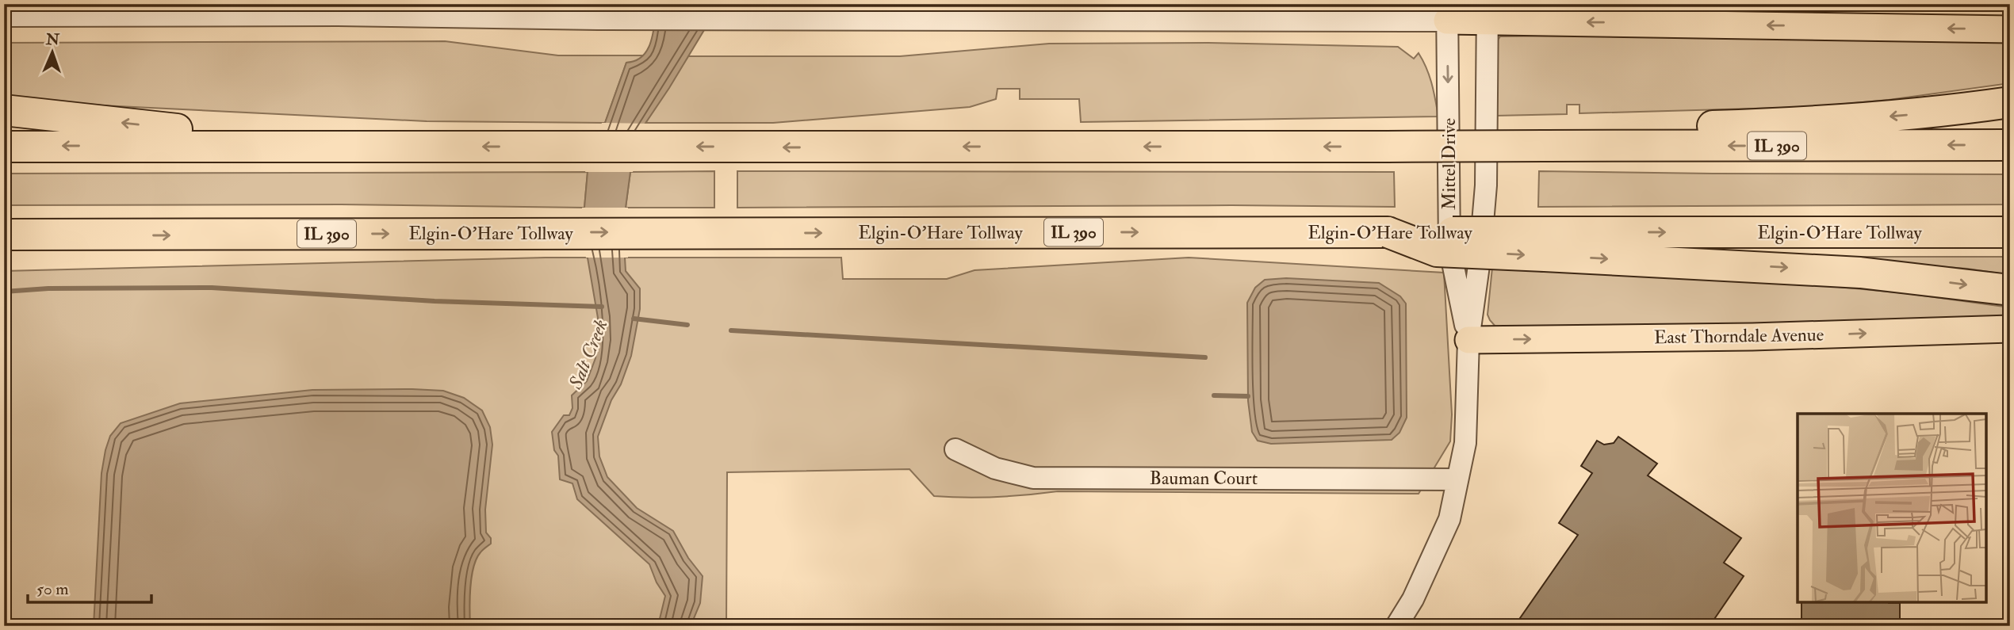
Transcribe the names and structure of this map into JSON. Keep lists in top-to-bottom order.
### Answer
{
  "streets": {
    "highway": ["IL 390", "Elgin-O'Hare Tollway"],
    "main road": ["East Thorndale Avenue"],
    "street": ["Mittel Drive", "Bauman Court"]
  },
  "crossings": [
    ["Mittel Drive", "East Thorndale Avenue"],
    ["Mittel Drive", "Bauman Court"]
  ],
  "one_way": ["East Thorndale Avenue"],
  "water": ["Salt Creek"],
  "scale_bar": "50 m",
  "north": "top"
}
